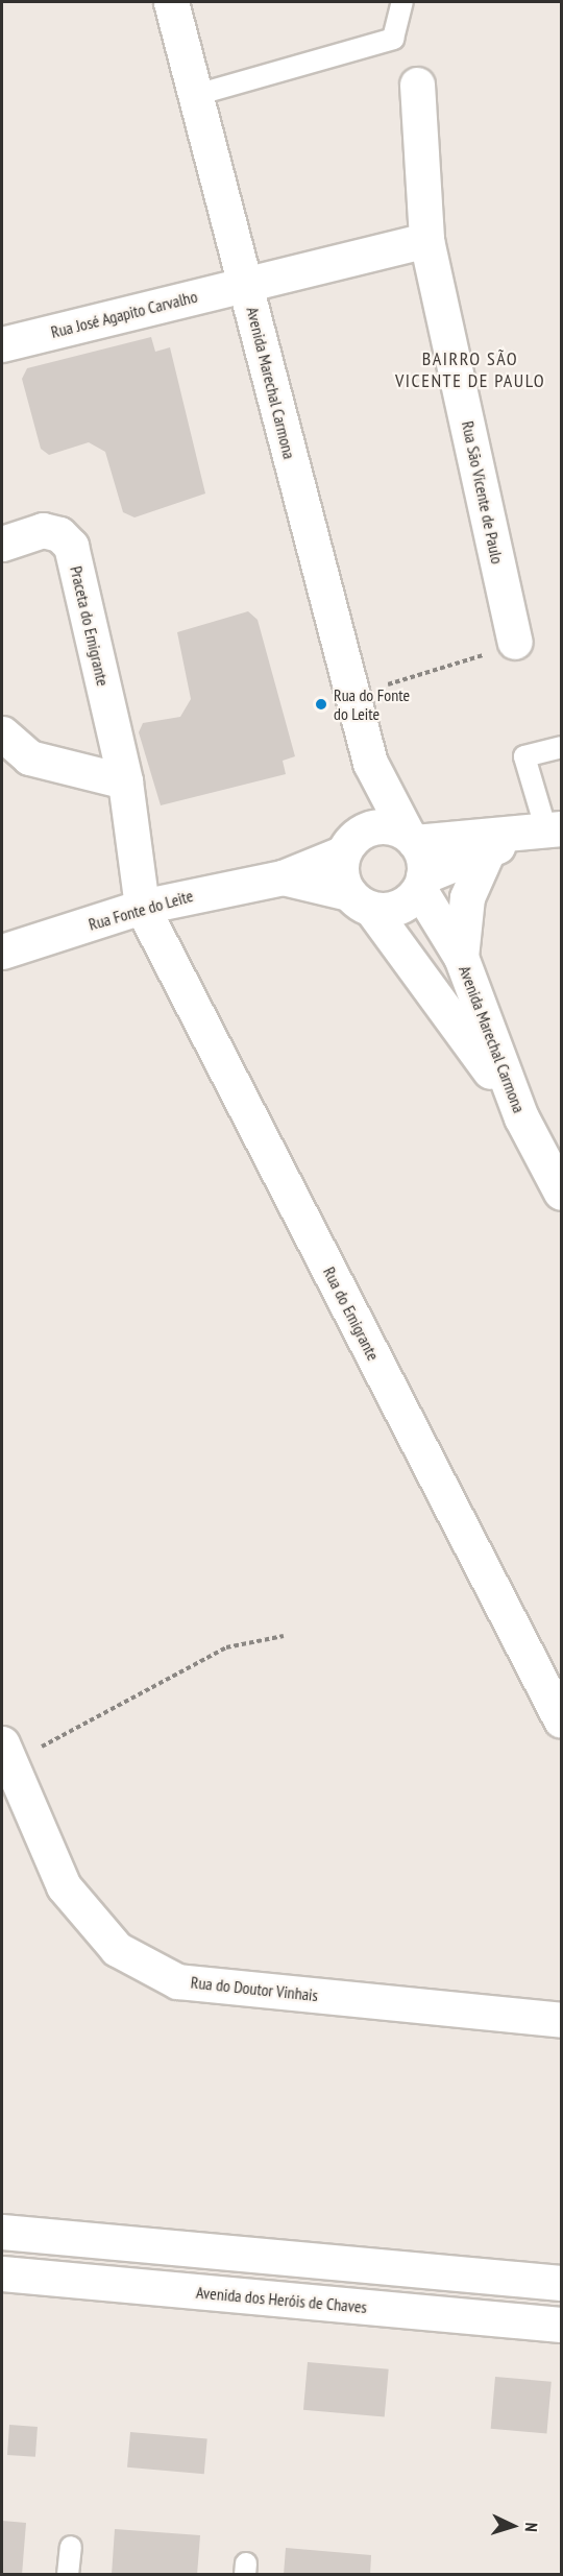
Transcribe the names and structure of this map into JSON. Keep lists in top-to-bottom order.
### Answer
{
  "streets": {
    "street": [
      "Rua José Agapito Carvalho",
      "Avenida Marechal Carmona",
      "Rua São Vicente de Paulo",
      "Praceta do Emigrante",
      "Rua Fonte do Leite",
      "Rua do Emigrante",
      "Rua do Doutor Vinhais",
      "Avenida dos Heróis de Chaves"
    ]
  },
  "crossings": [
    ["Rua José Agapito Carvalho", "Avenida Marechal Carmona"],
    ["Rua José Agapito Carvalho", "Rua São Vicente de Paulo"],
    ["Praceta do Emigrante", "Rua Fonte do Leite"],
    ["Praceta do Emigrante", "Rua do Emigrante"],
    ["Rua Fonte do Leite", "Rua do Emigrante"]
  ],
  "districts": ["BAIRRO SÃO VICENTE DE PAULO"],
  "places": ["Rua do Fonte do Leite"],
  "north": "right"
}
